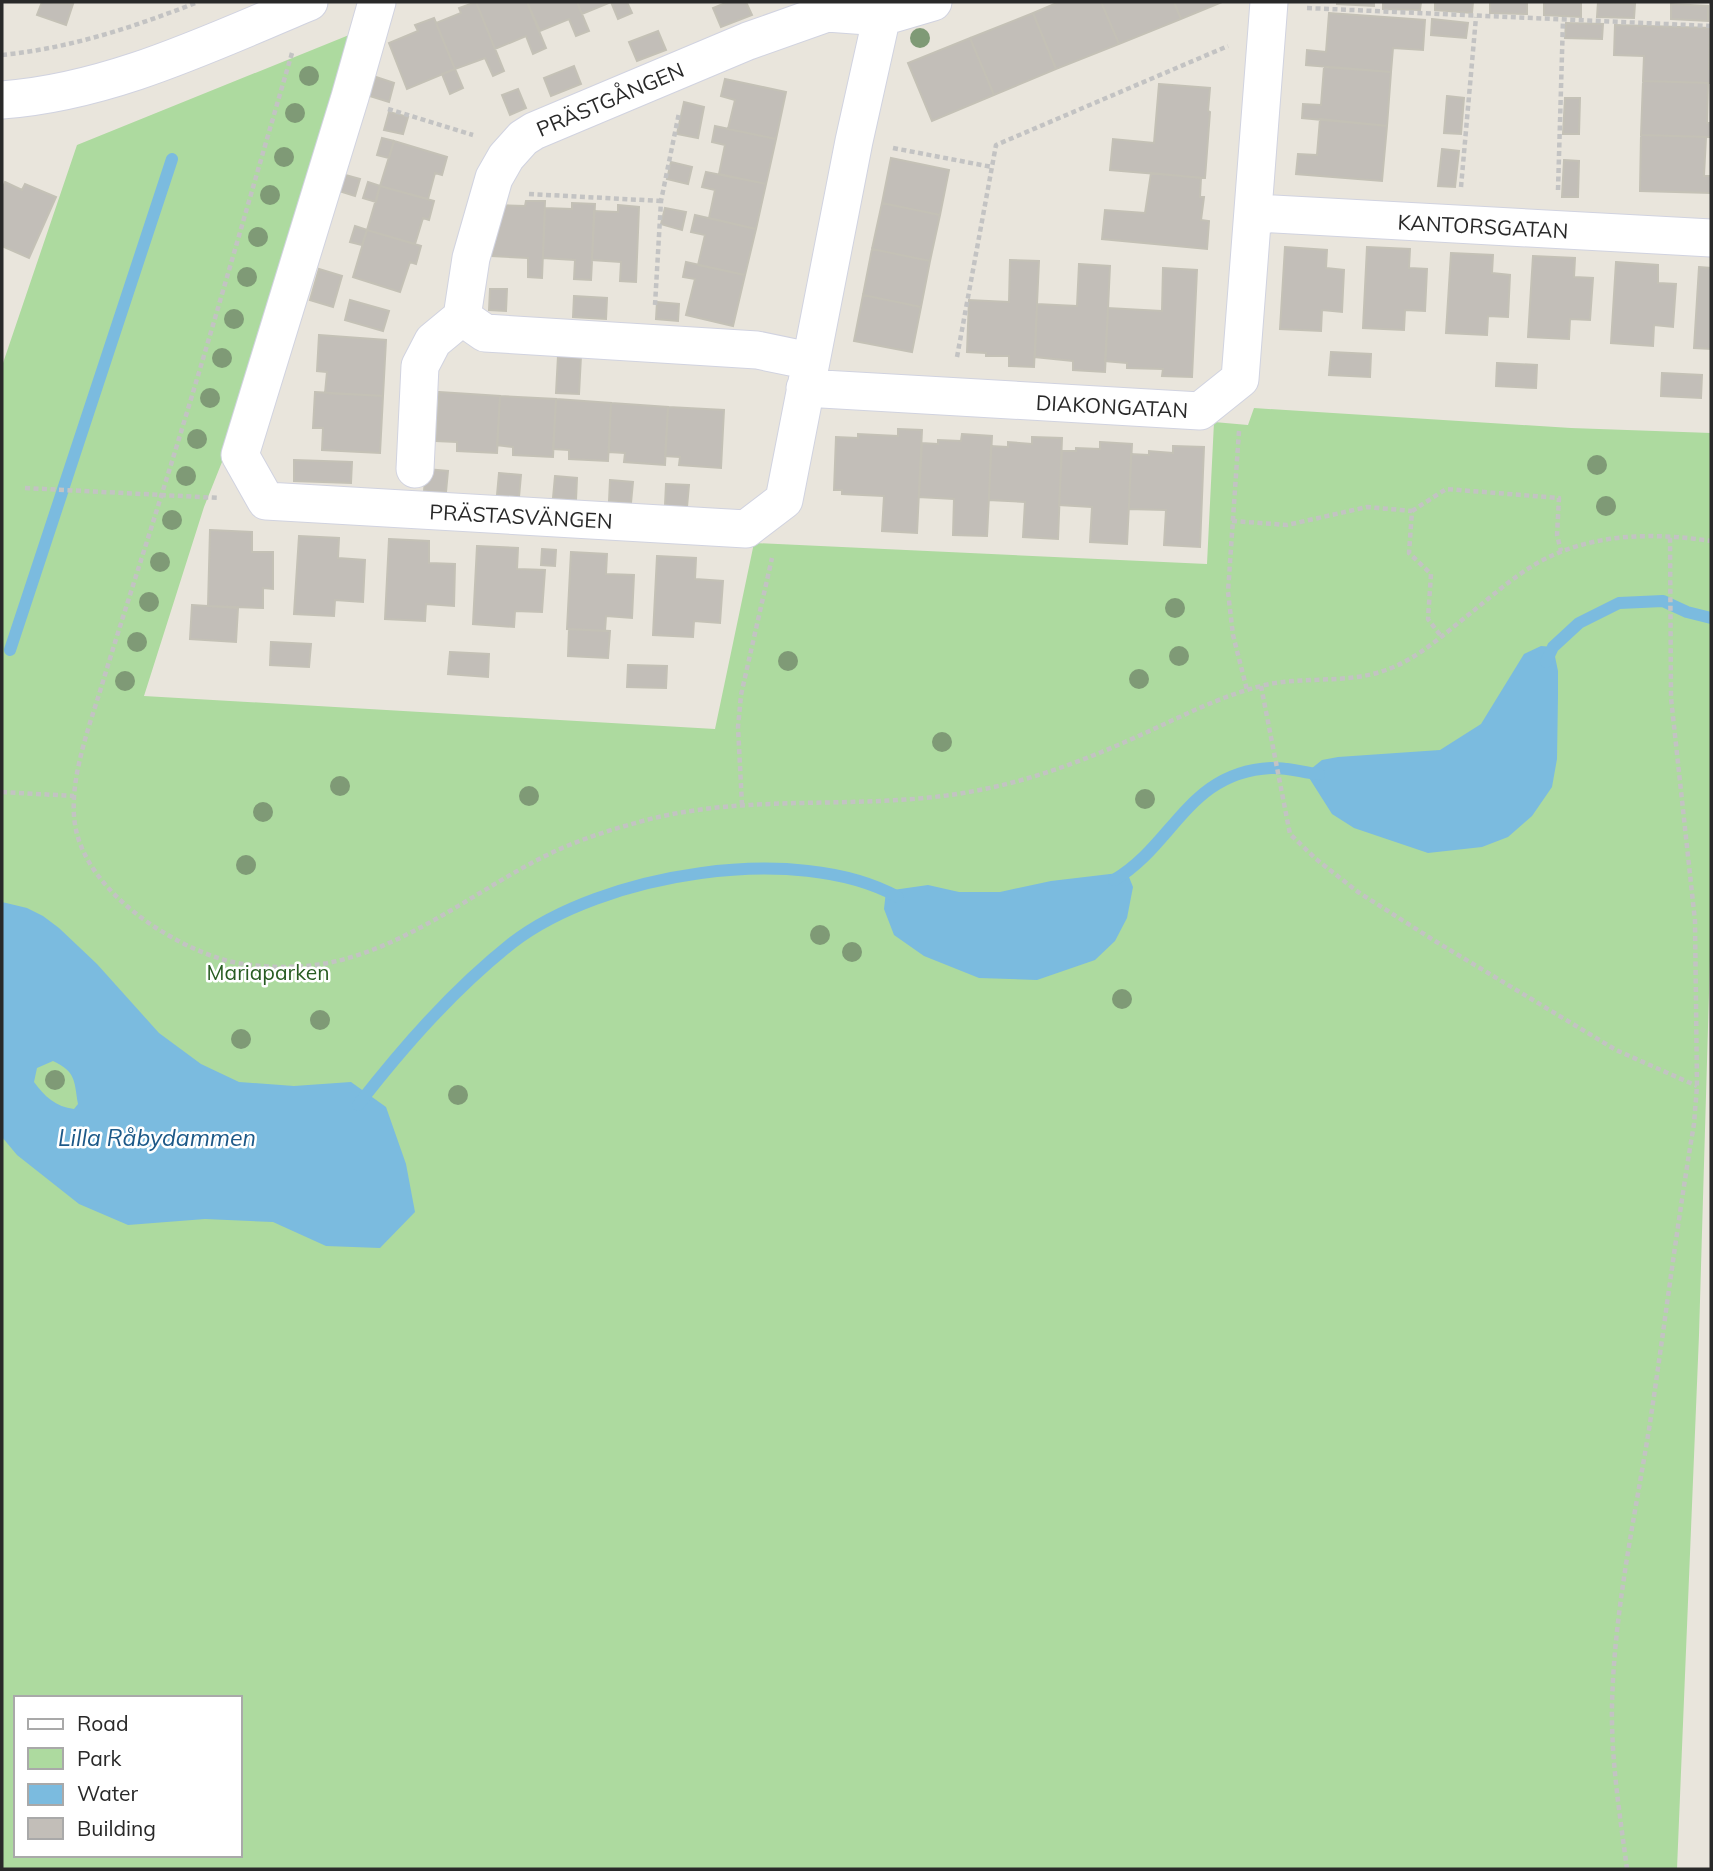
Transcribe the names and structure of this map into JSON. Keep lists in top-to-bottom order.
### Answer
{
  "streets": {
    "street": [
      "PRÄSTGÅNGEN",
      "KANTORSGATAN",
      "DIAKONGATAN",
      "PRÄSTASVÄNGEN"
    ]
  },
  "crossings": [
    ["PRÄSTGÅNGEN", "PRÄSTASVÄNGEN"],
    ["KANTORSGATAN", "DIAKONGATAN"],
    ["DIAKONGATAN", "PRÄSTASVÄNGEN"]
  ],
  "water": ["Lilla Råbydammen"],
  "parks": ["Mariaparken"],
  "legend": [
    "Road",
    "Park",
    "Water",
    "Building"
  ]
}
